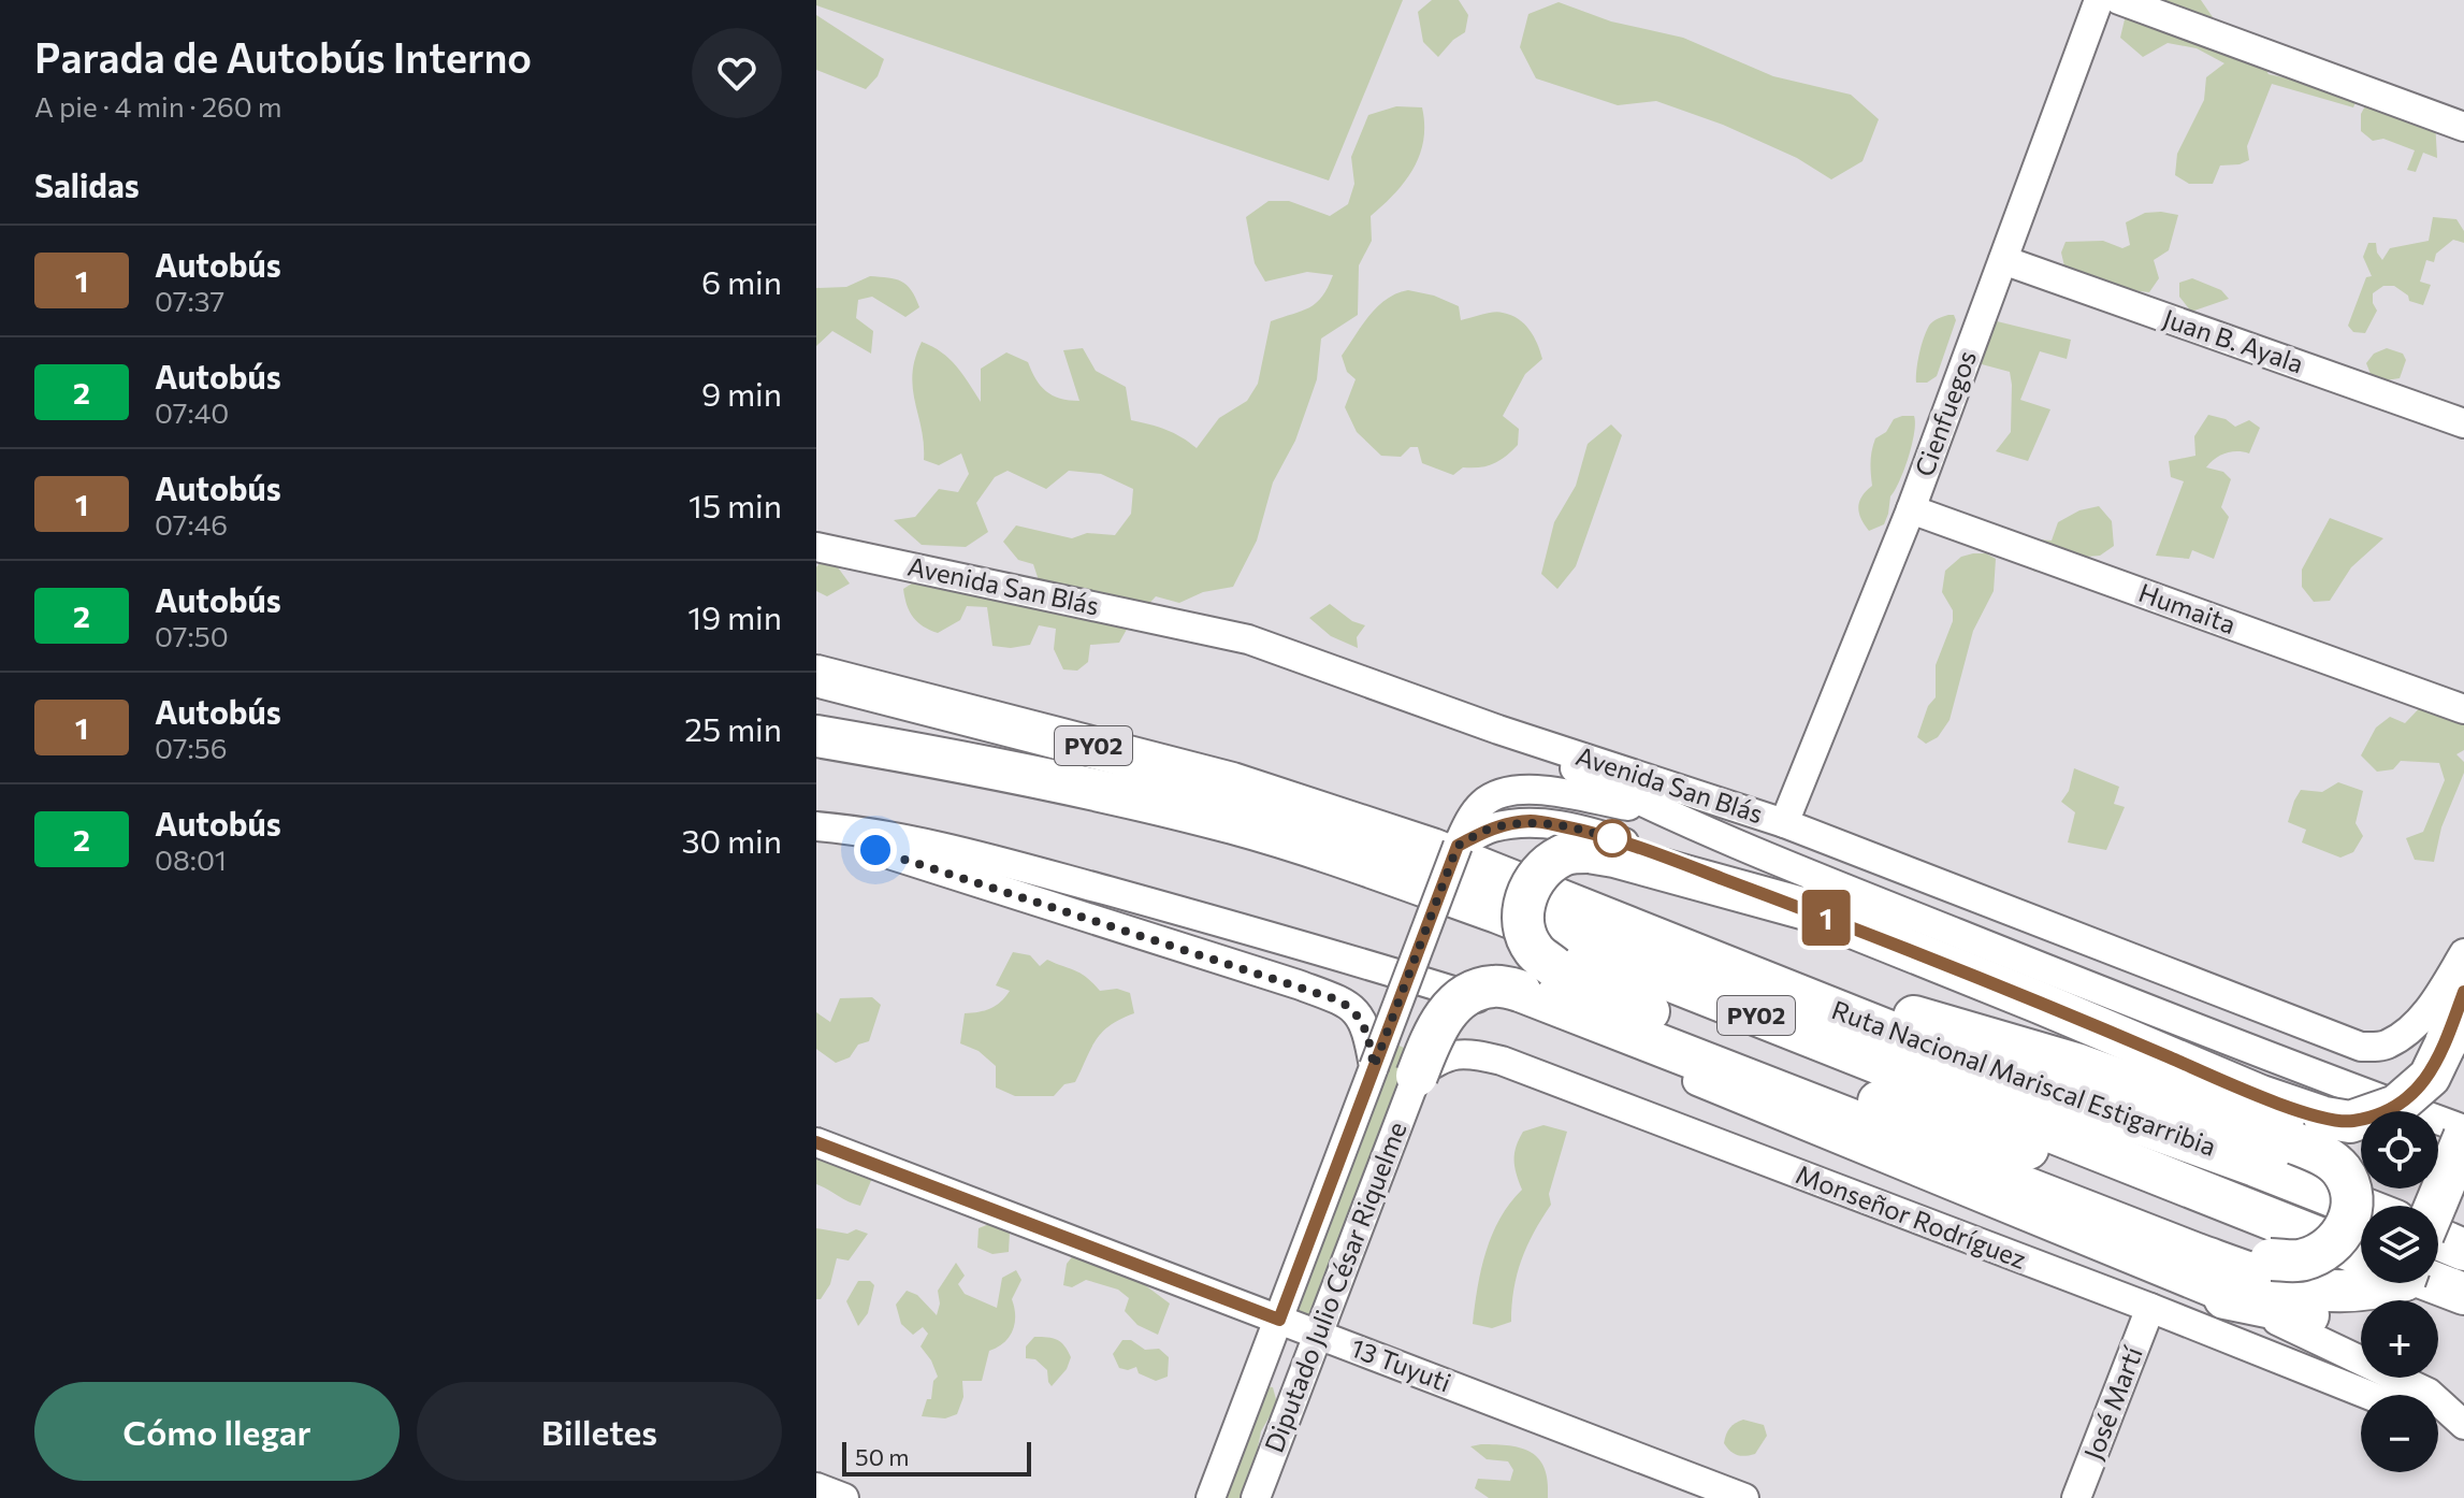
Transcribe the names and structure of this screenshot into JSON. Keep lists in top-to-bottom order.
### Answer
{
  "streets": {
    "highway": ["PY02", "Ruta Nacional Mariscal Estigarribia"],
    "street": [
      "Juan B. Ayala",
      "Cienfuegos",
      "Avenida San Blás",
      "Humaita",
      "Monseñor Rodríguez",
      "Diputado Julio César Riquelme",
      "13 Tuyuti",
      "José Martí"
    ]
  },
  "crossings": [
    ["Juan B. Ayala", "Cienfuegos"],
    ["Cienfuegos", "Avenida San Blás"],
    ["Cienfuegos", "Humaita"],
    ["Monseñor Rodríguez", "Diputado Julio César Riquelme"],
    ["Monseñor Rodríguez", "José Martí"],
    ["Diputado Julio César Riquelme", "13 Tuyuti"]
  ],
  "lines": ["bus line 1"],
  "scale_bar": "50 m",
  "page": {
    "heading": [
      ["Parada de Autobús Interno", "A pie · 4 min · 260 m"],
      "Salidas"
    ],
    "on_map": "1",
    "list": [
      {
        "mark": "1",
        "name": "Autobús",
        "note": "07:37",
        "value": "6 min"
      },
      {
        "mark": "2",
        "name": "Autobús",
        "note": "07:40",
        "value": "9 min"
      },
      {
        "mark": "1",
        "name": "Autobús",
        "note": "07:46",
        "value": "15 min"
      },
      {
        "mark": "2",
        "name": "Autobús",
        "note": "07:50",
        "value": "19 min"
      },
      {
        "mark": "1",
        "name": "Autobús",
        "note": "07:56",
        "value": "25 min"
      },
      {
        "mark": "2",
        "name": "Autobús",
        "note": "08:01",
        "value": "30 min"
      }
    ],
    "map_buttons": ["+", "−"],
    "buttons": ["Cómo llegar", "Billetes"],
    "scale": "50 m"
  }
}
